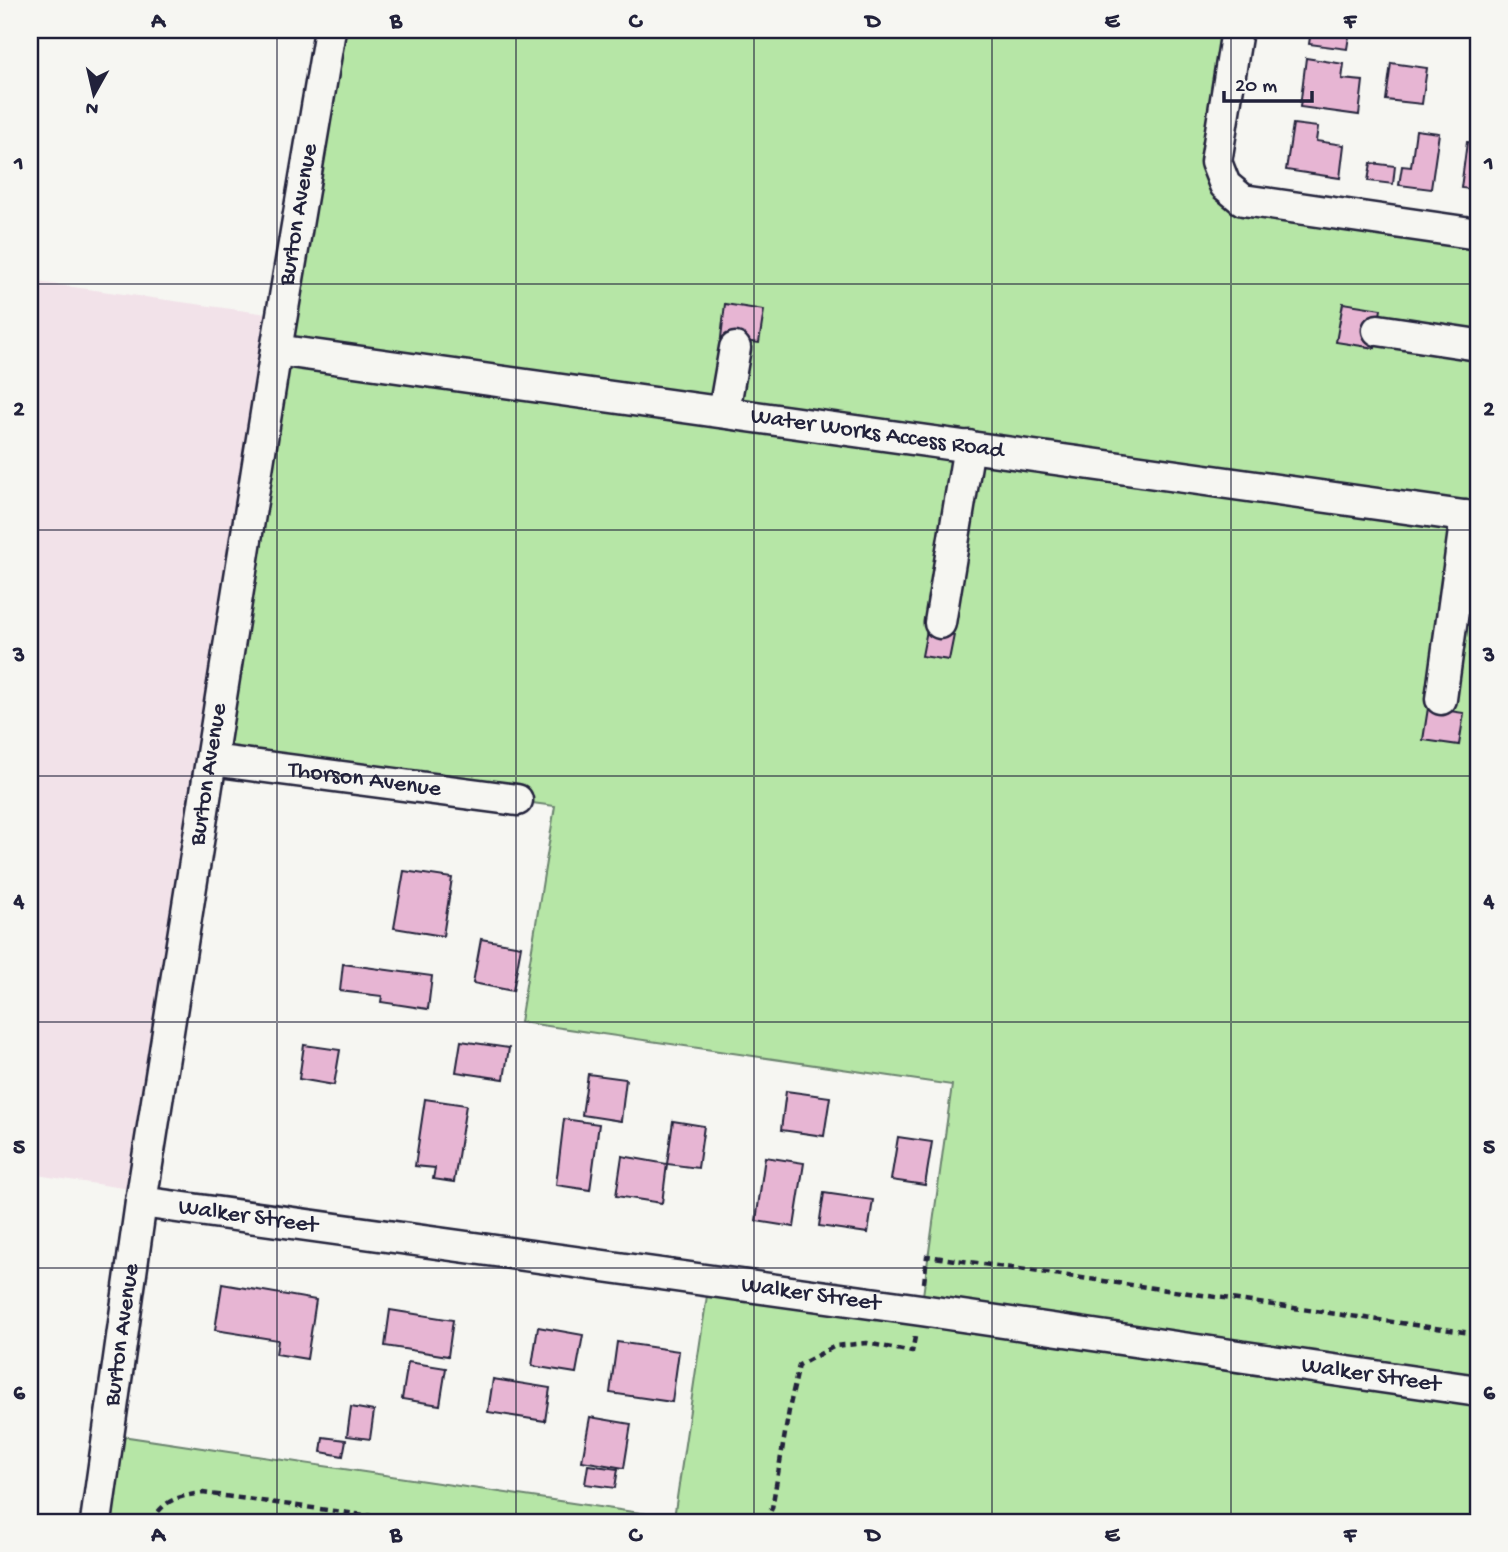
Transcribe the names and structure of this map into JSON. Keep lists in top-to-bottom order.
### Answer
{
  "streets": {
    "street": [
      "Burton Avenue",
      "Water Works Access Road",
      "Thorson Avenue",
      "Walker Street"
    ]
  },
  "crossings": [
    ["Burton Avenue", "Water Works Access Road"],
    ["Burton Avenue", "Thorson Avenue"],
    ["Burton Avenue", "Walker Street"]
  ],
  "scale_bar": "20 m",
  "north": "bottom",
  "grid": {
    "columns": [
      "A",
      "B",
      "C",
      "D",
      "E",
      "F"
    ],
    "rows": [
      "1",
      "2",
      "3",
      "4",
      "5",
      "6"
    ]
  }
}
